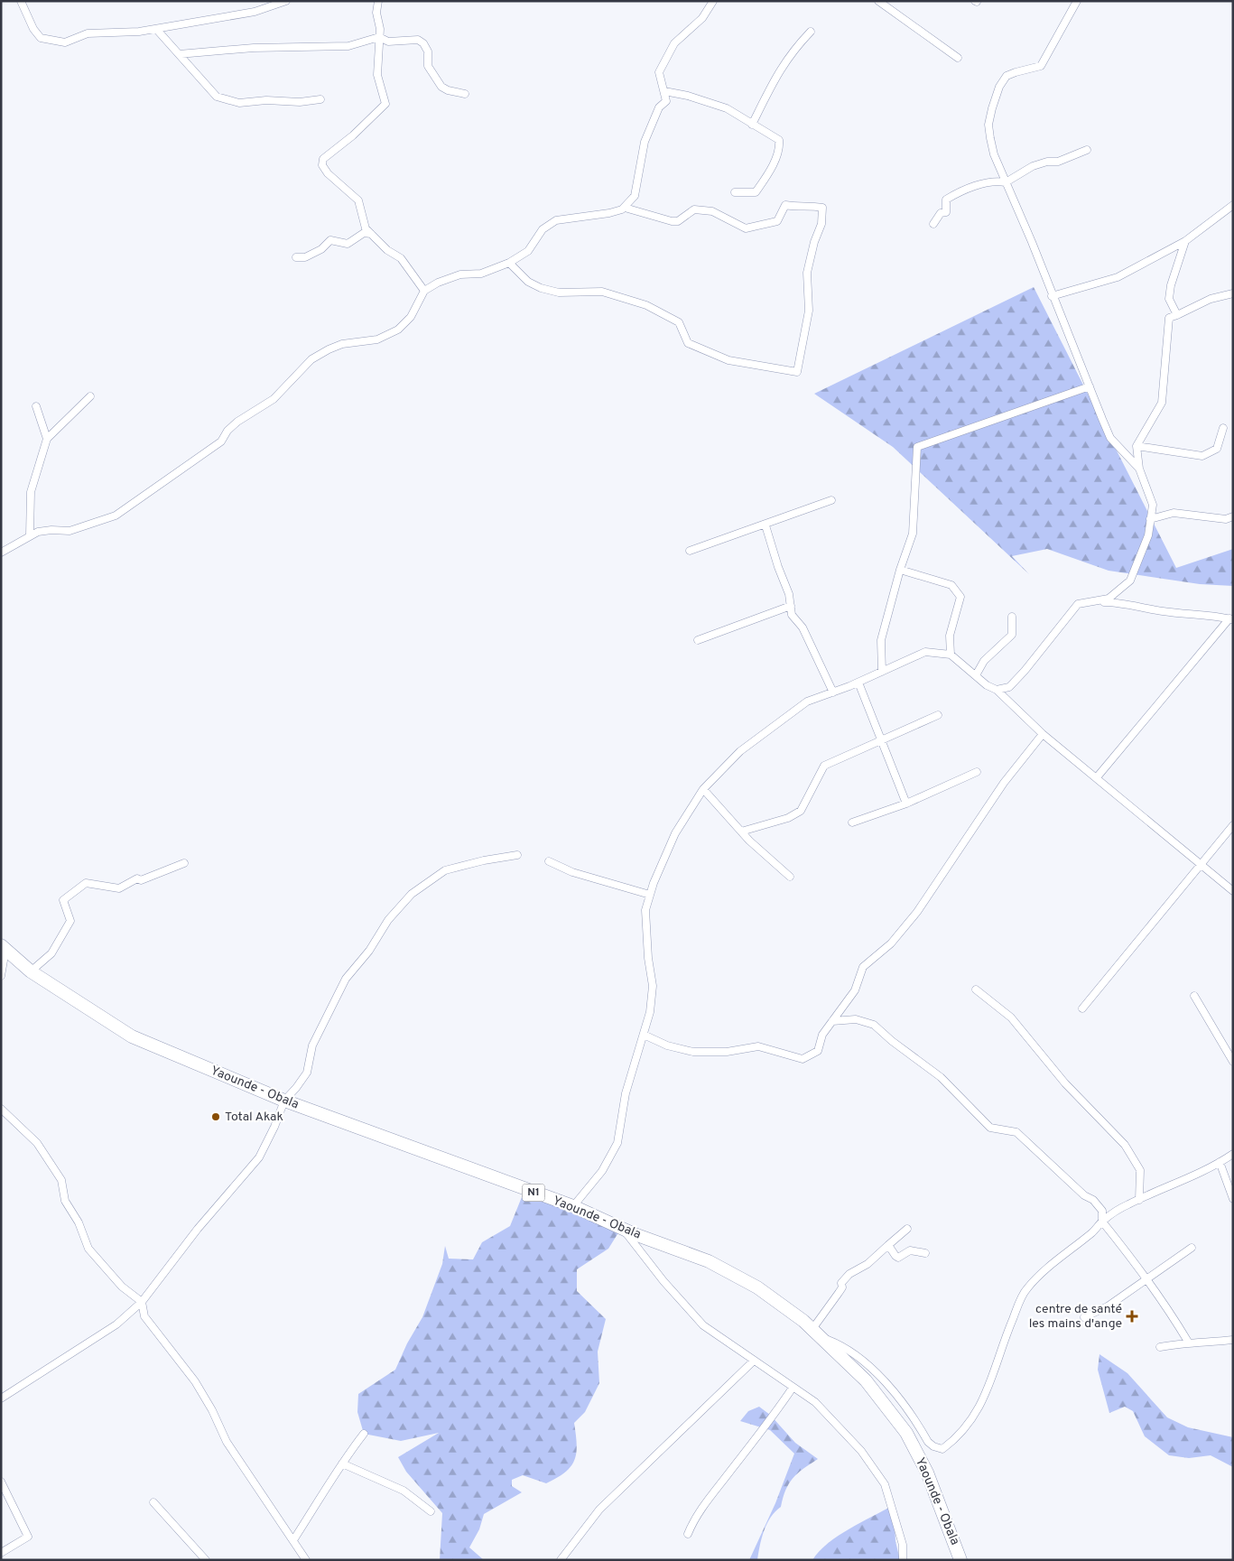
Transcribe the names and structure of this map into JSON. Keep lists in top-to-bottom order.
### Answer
{
  "streets": {
    "highway": ["Yaounde - Obala", "N1"]
  },
  "places": {
    "other": ["Total Akak"],
    "health": ["centre de santé les mains d'ange"]
  }
}
